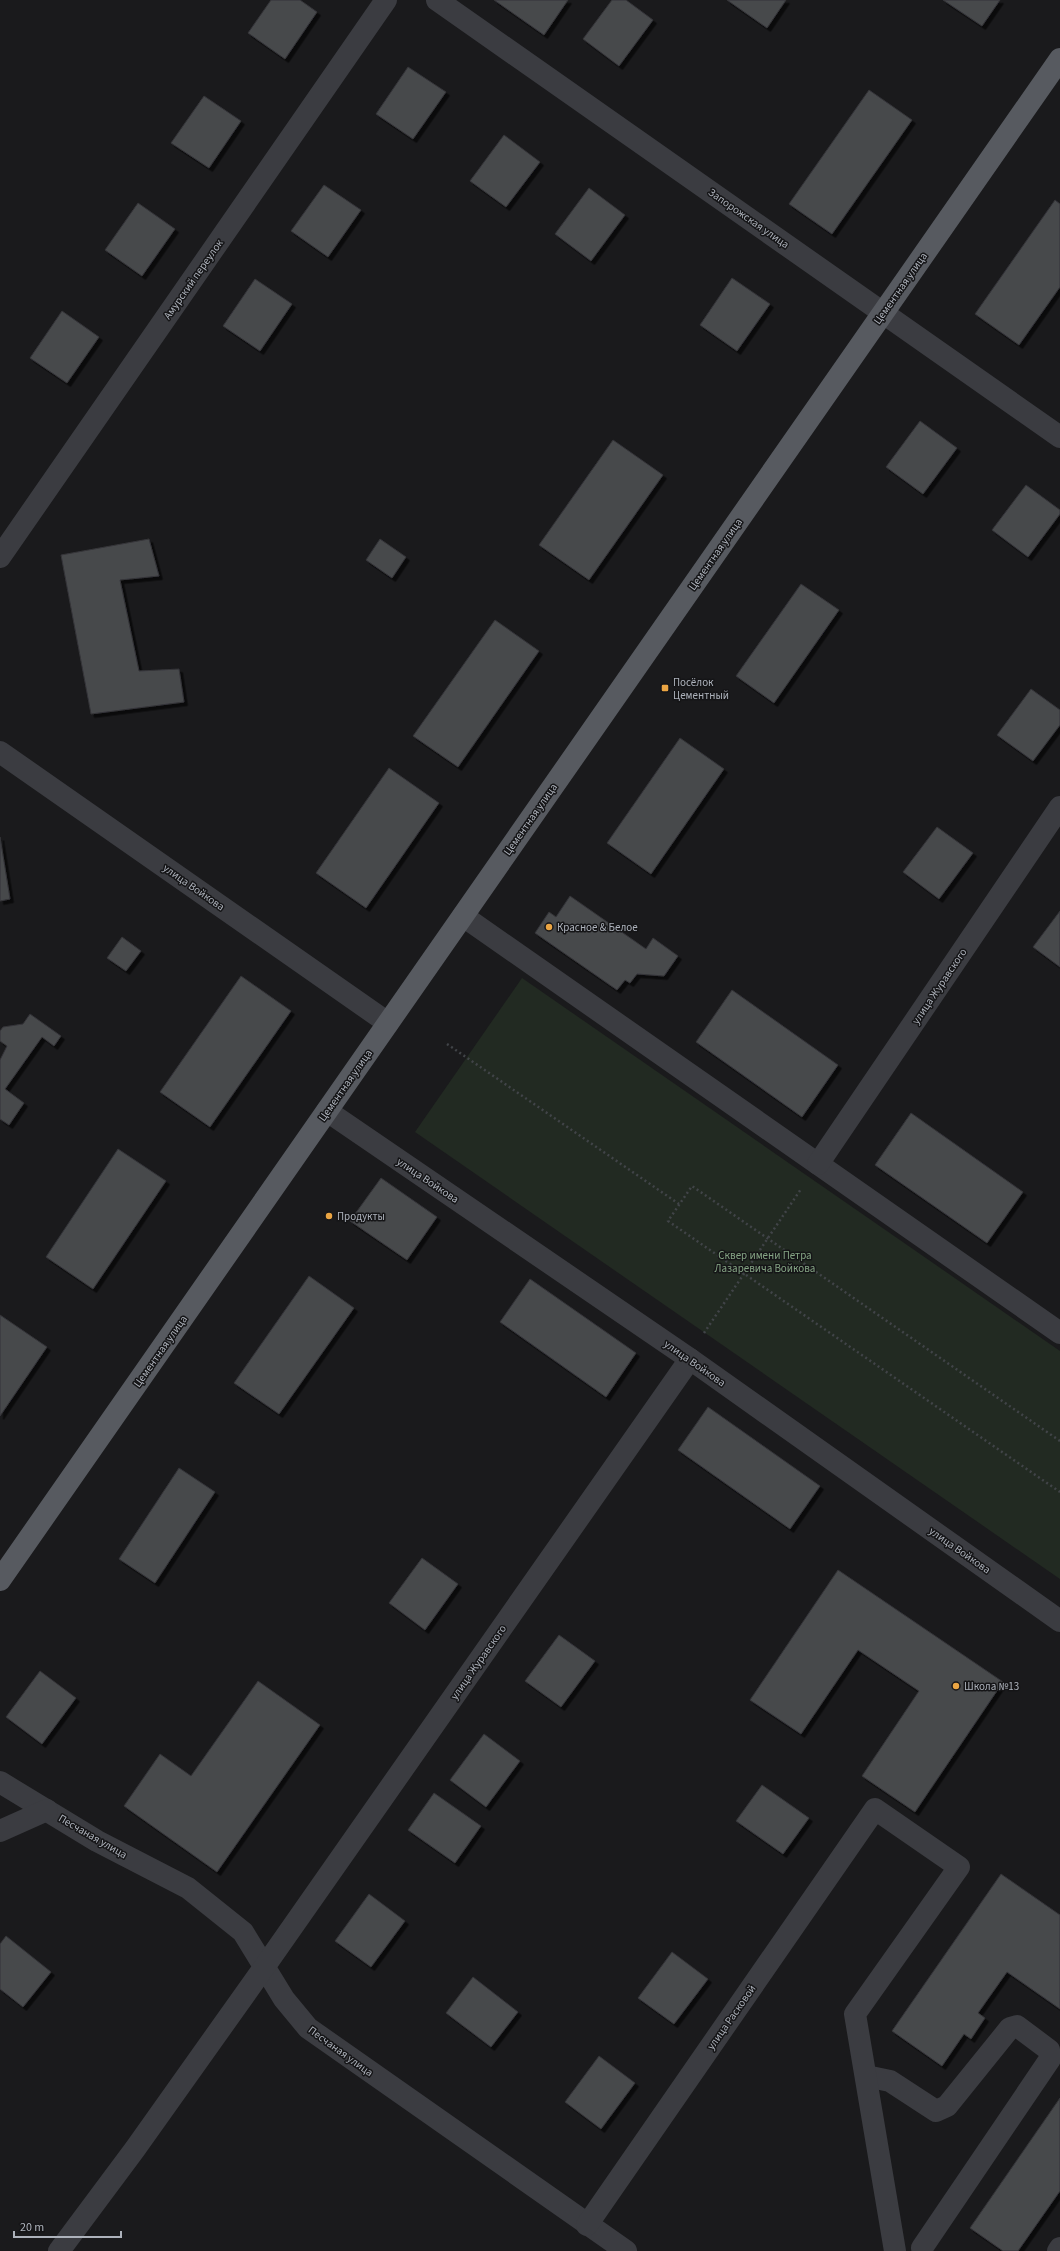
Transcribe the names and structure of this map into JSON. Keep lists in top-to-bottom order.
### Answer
{
  "streets": {
    "main road": ["Цементная улица"],
    "street": [
      "Запорожская улица",
      "Амурский переулок",
      "улица Войкова",
      "улица Журавского",
      "Песчаная улица",
      "улица Расковой"
    ]
  },
  "crossings": [
    ["Запорожская улица", "Цементная улица"],
    ["Цементная улица", "улица Войкова"],
    ["улица Войкова", "улица Журавского"],
    ["улица Журавского", "Песчаная улица"],
    ["Песчаная улица", "улица Расковой"]
  ],
  "parks": ["Сквер имени Петра Лазаревича Войкова"],
  "places": {
    "transit": ["Посёлок Цементный"],
    "other": ["Красное & Белое", "Продукты", "Школа №13"]
  },
  "scale_bar": "20 m"
}
